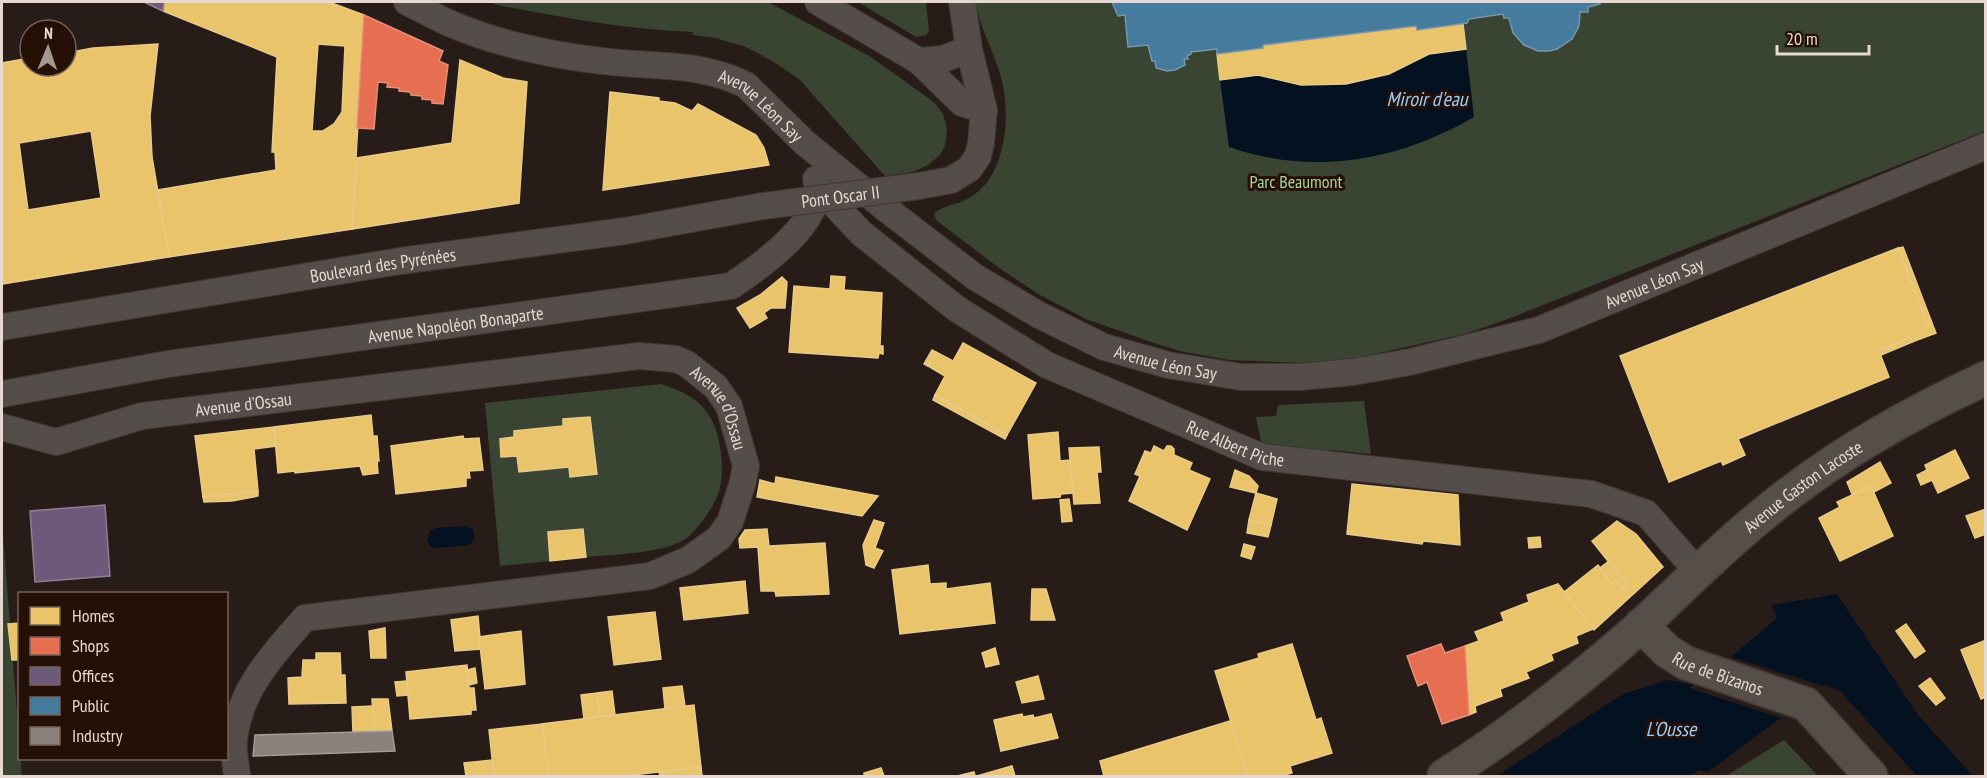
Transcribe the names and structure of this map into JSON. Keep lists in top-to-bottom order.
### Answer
{
  "streets": {
    "main road": ["Avenue Gaston Lacoste", "Rue de Bizanos"],
    "street": [
      "Avenue Léon Say",
      "Pont Oscar II",
      "Boulevard des Pyrénées",
      "Avenue Napoléon Bonaparte",
      "Avenue d'Ossau",
      "Rue Albert Piche"
    ]
  },
  "crossings": [
    ["Pont Oscar II", "Boulevard des Pyrénées"],
    ["Avenue Napoléon Bonaparte", "Rue Albert Piche"],
    ["Rue Albert Piche", "Avenue Gaston Lacoste"],
    ["Avenue Gaston Lacoste", "Rue de Bizanos"]
  ],
  "water": ["Miroir d'eau", "L'Ousse"],
  "parks": ["Parc Beaumont"],
  "legend": [
    "Homes",
    "Shops",
    "Offices",
    "Public",
    "Industry"
  ],
  "scale_bar": "20 m",
  "north": "top"
}
